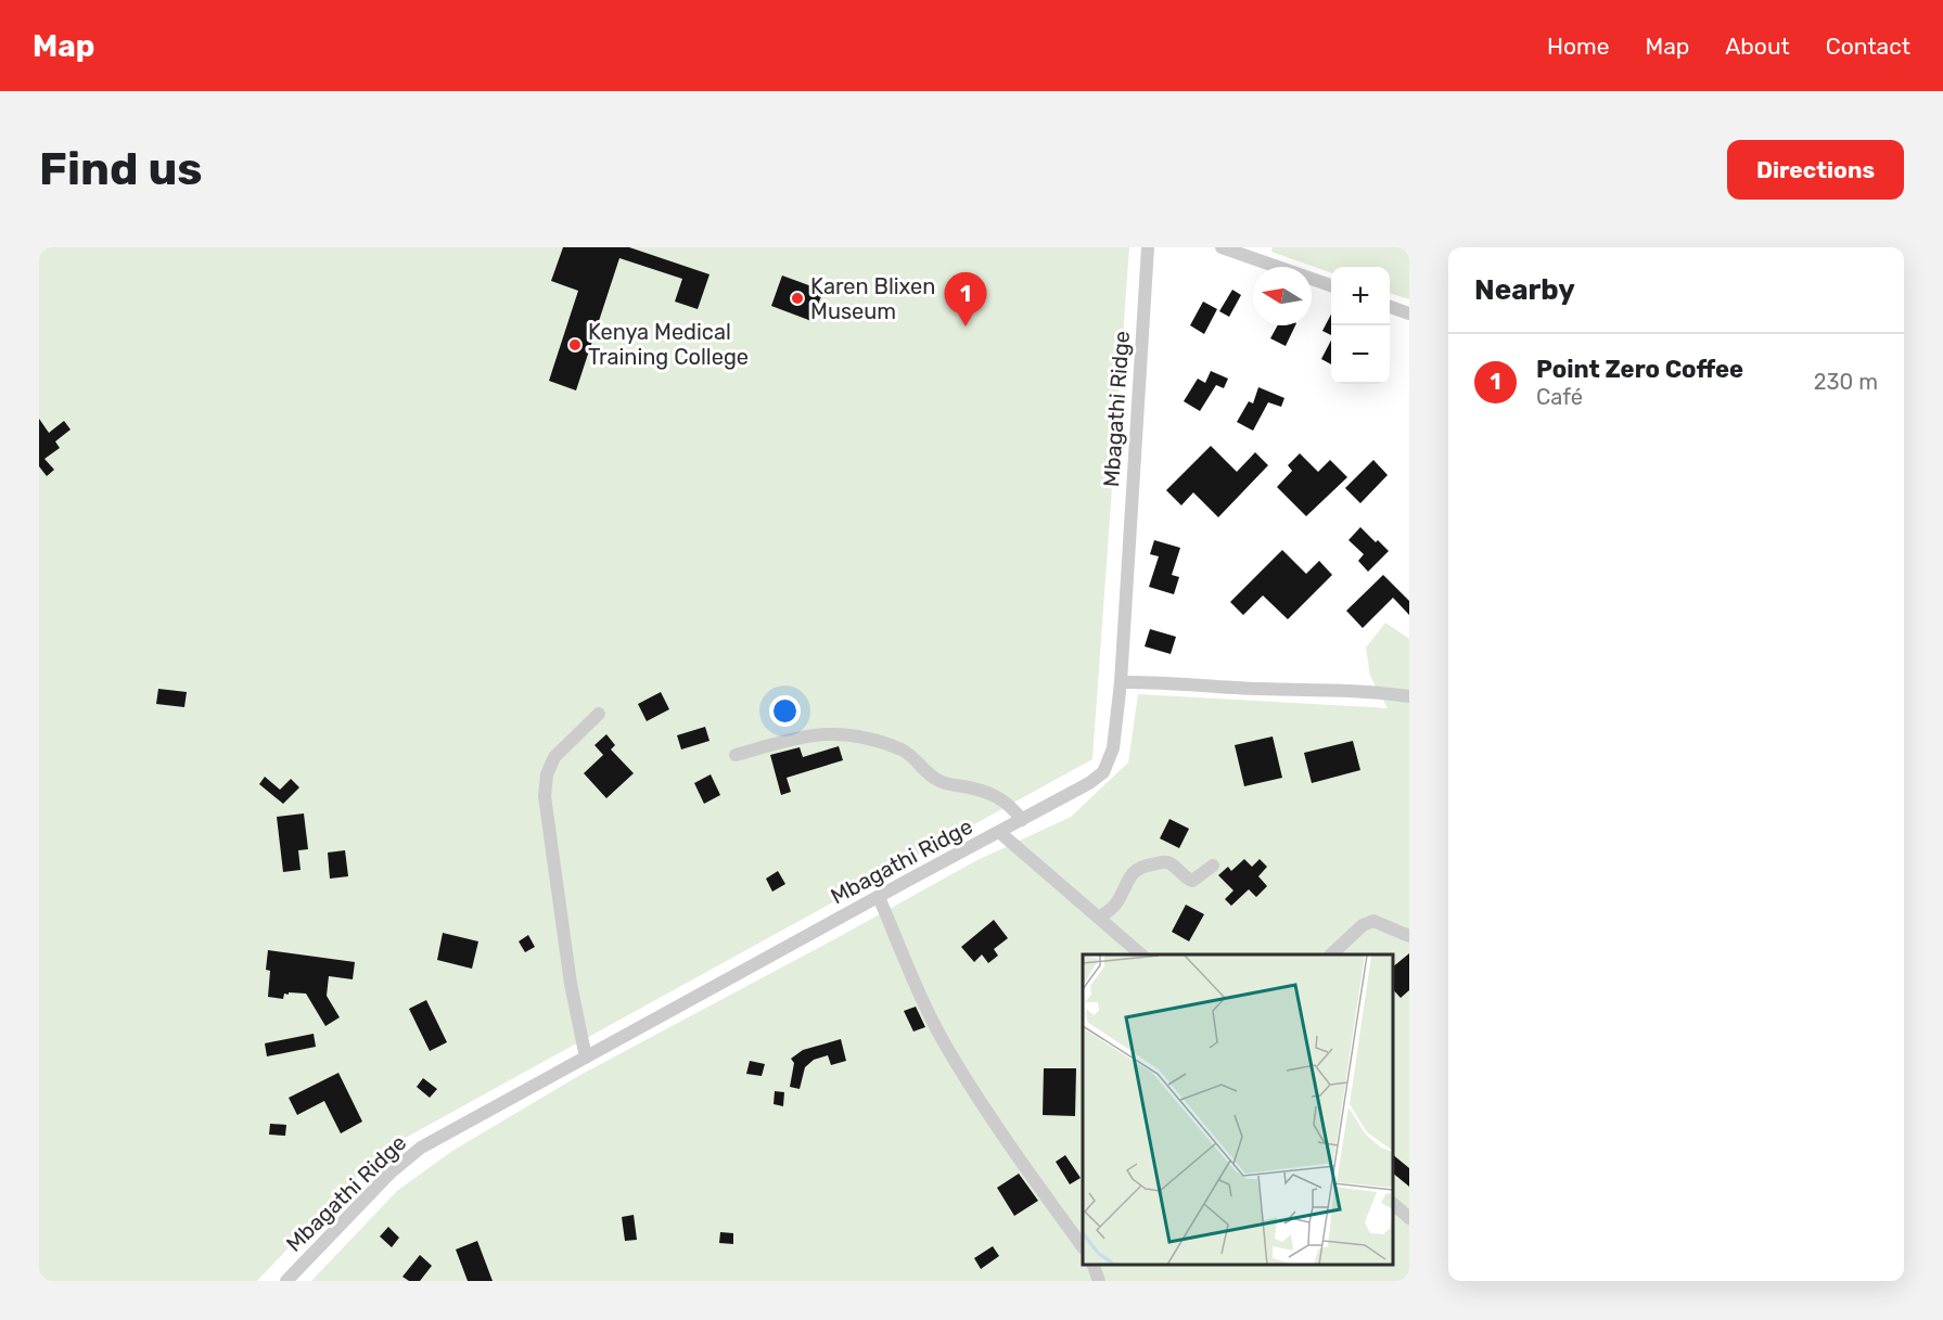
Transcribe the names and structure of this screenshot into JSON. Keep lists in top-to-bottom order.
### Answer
{
  "streets": {
    "street": ["Mbagathi Ridge"]
  },
  "places": ["Karen Blixen Museum", "Kenya Medical Training College"],
  "north": "left",
  "page": {
    "header": "Map",
    "nav": [
      "Home",
      "Map",
      "About",
      "Contact"
    ],
    "buttons": "Directions",
    "title": "Find us",
    "heading": "Nearby",
    "map_buttons": ["+", "−"],
    "pins": "1",
    "list": [
      {
        "mark": "1",
        "name": "Point Zero Coffee",
        "note": "Café",
        "value": "230 m"
      }
    ]
  }
}
